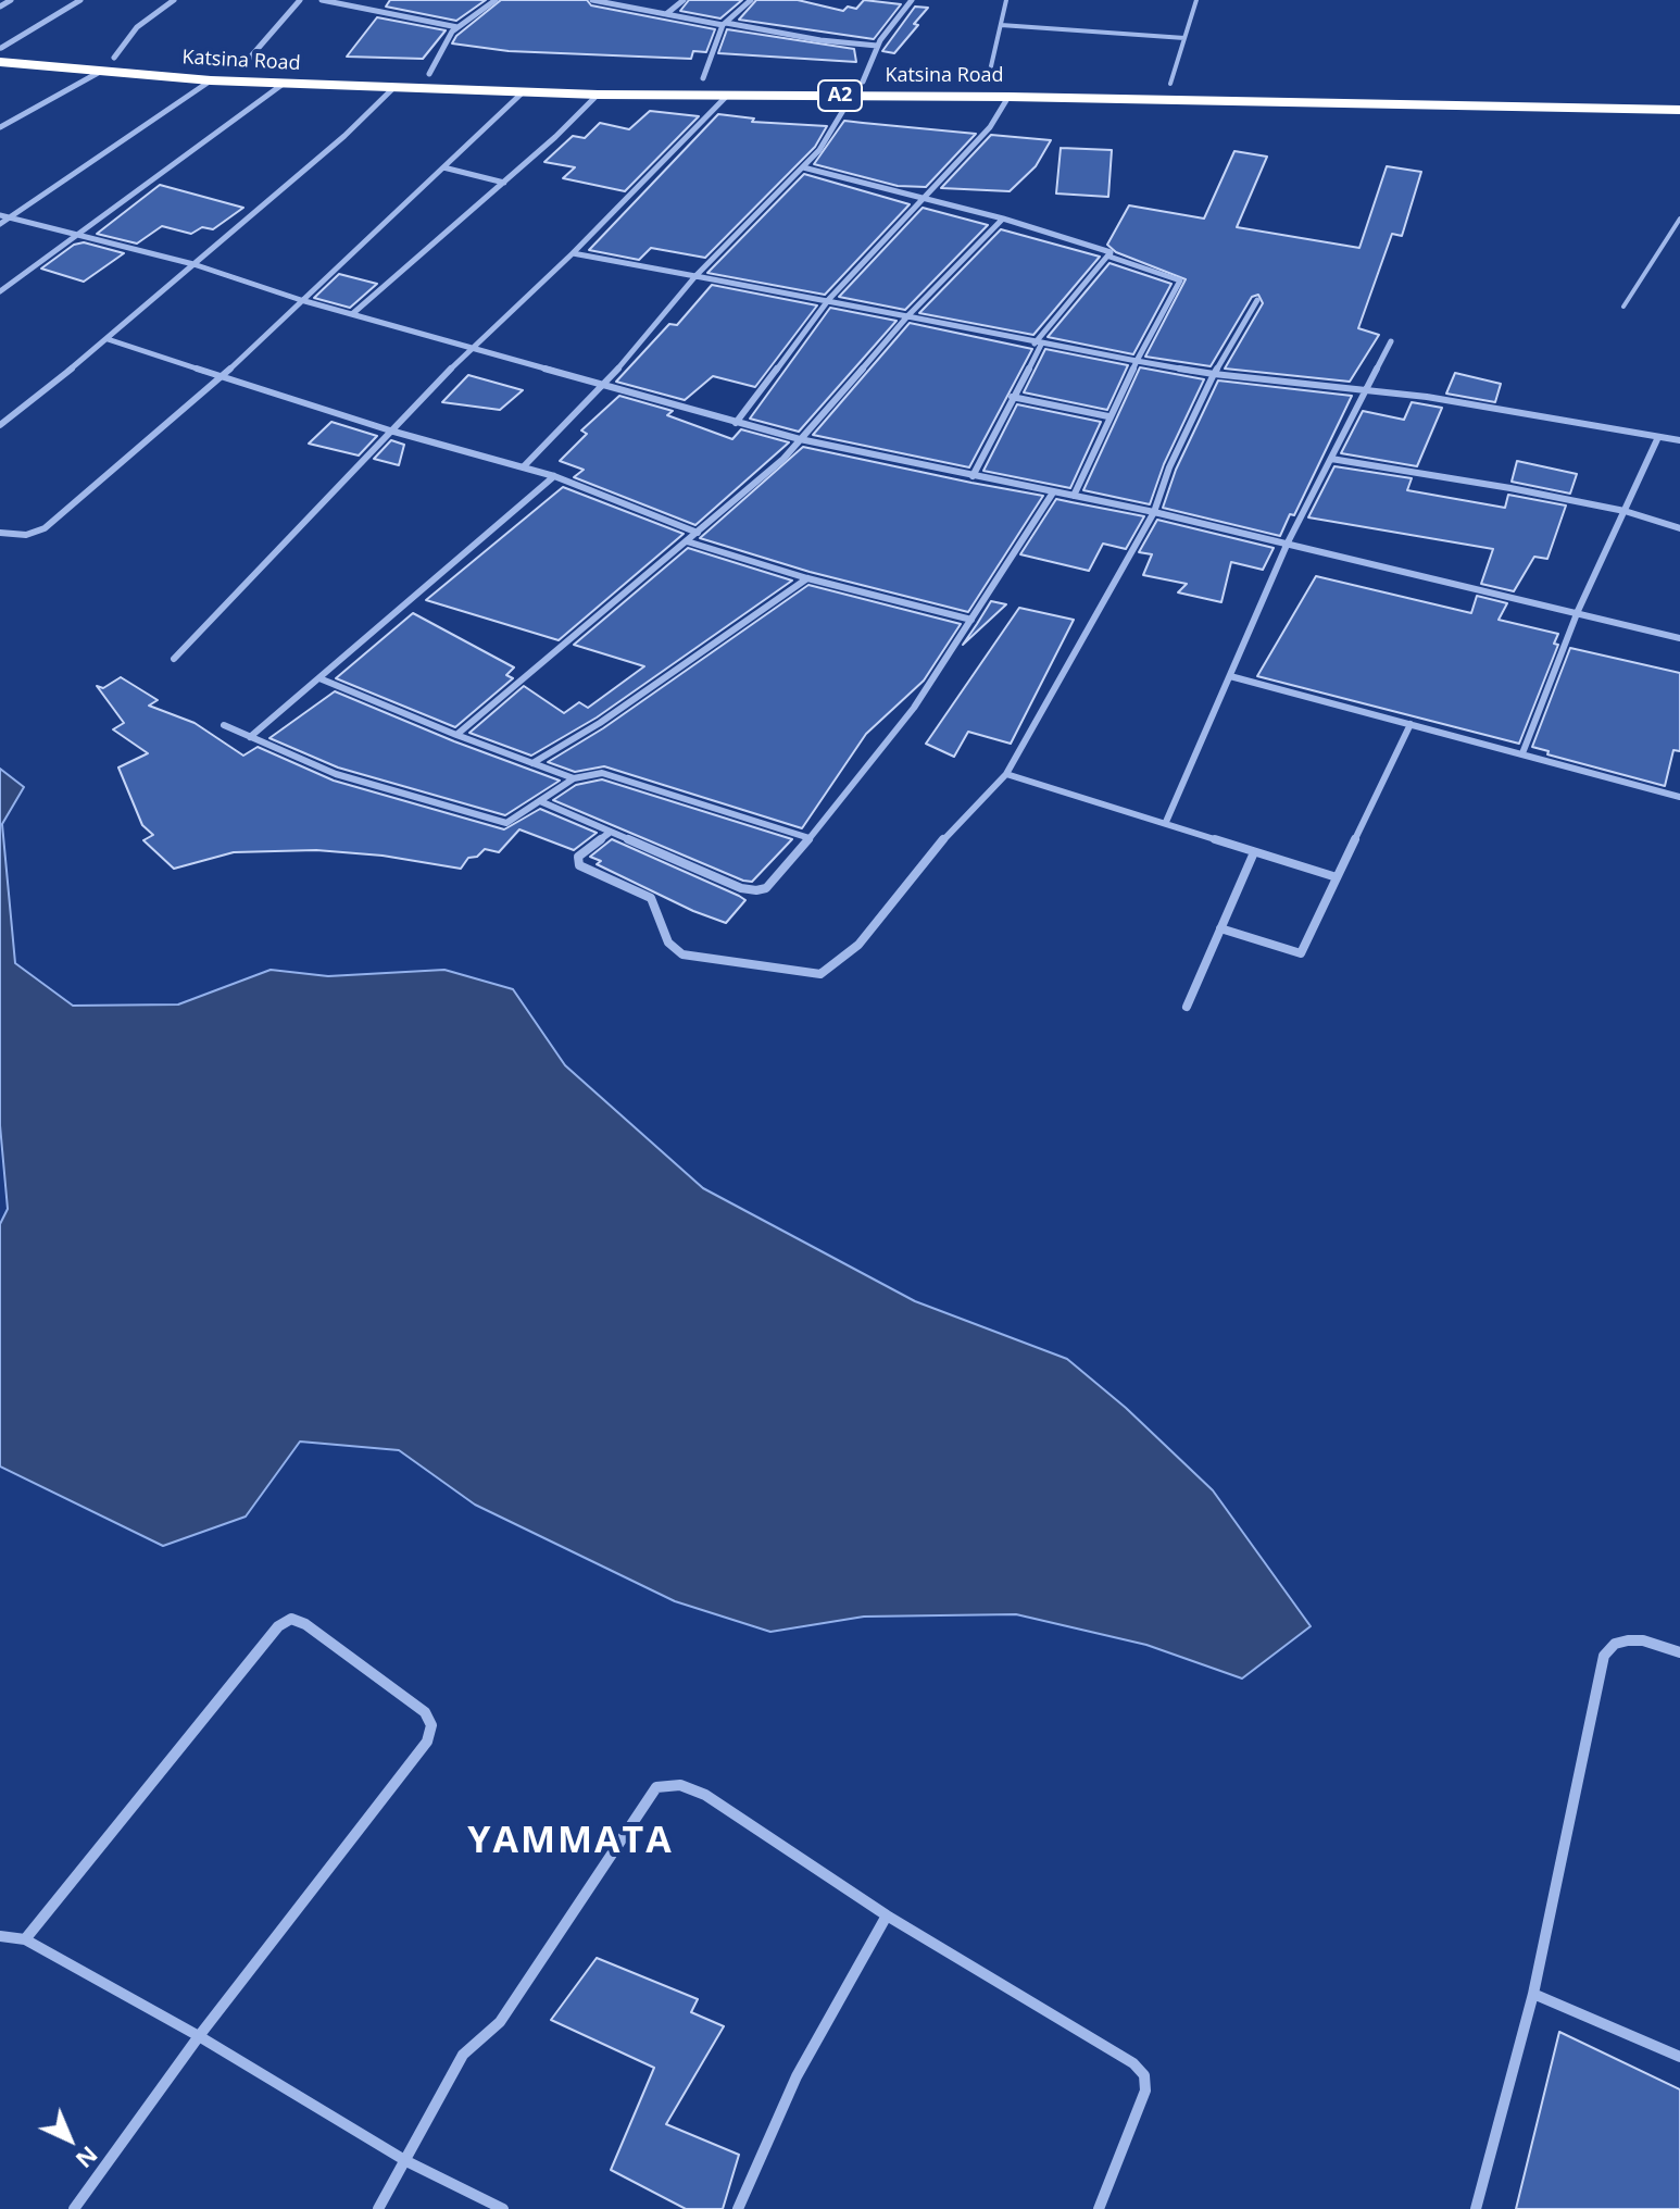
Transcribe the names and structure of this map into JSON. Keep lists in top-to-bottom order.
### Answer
{
  "streets": {
    "highway": ["Katsina Road", "A2"]
  },
  "districts": ["YAMMATA"],
  "north": "bottom right"
}
